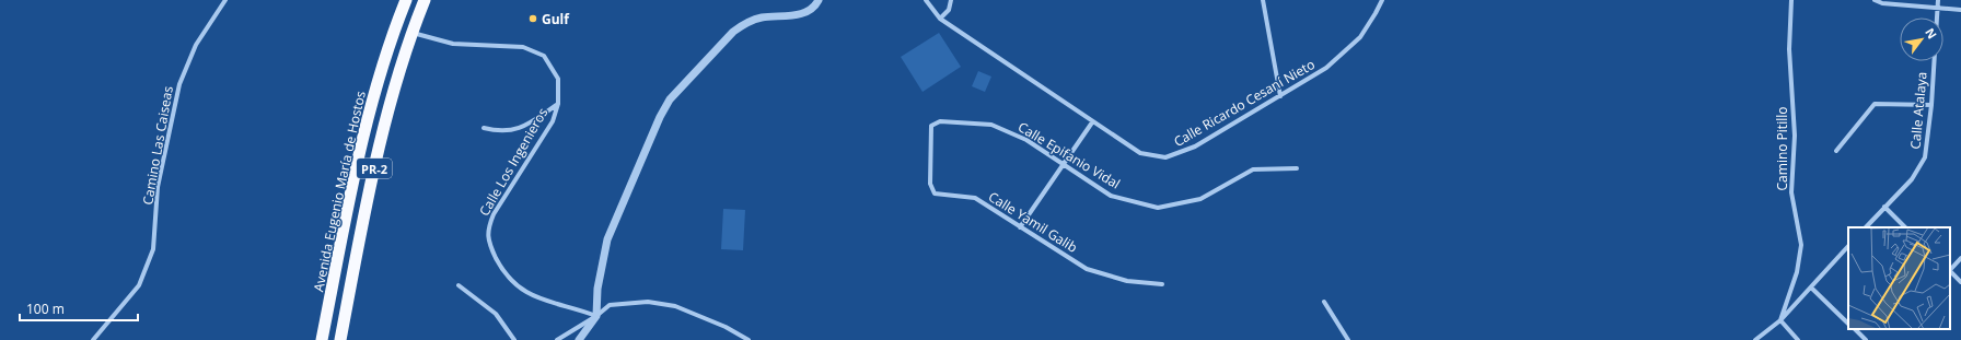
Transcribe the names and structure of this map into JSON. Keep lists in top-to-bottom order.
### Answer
{
  "streets": {
    "highway": ["PR-2", "Avenida Eugenio María de Hostos"],
    "street": [
      "Calle Ricardo Cesaní Nieto",
      "Calle Atalaya",
      "Camino Las Caiseas",
      "Camino Pitillo",
      "Calle Epifanio Vidal",
      "Calle Los Ingenieros",
      "Calle Yamil Galib"
    ]
  },
  "crossings": [
    ["Calle Epifanio Vidal", "Calle Yamil Galib"],
    ["Calle Los Ingenieros", "PR-2"]
  ],
  "places": ["Gulf"],
  "scale_bar": "100 m",
  "north": "top right"
}
